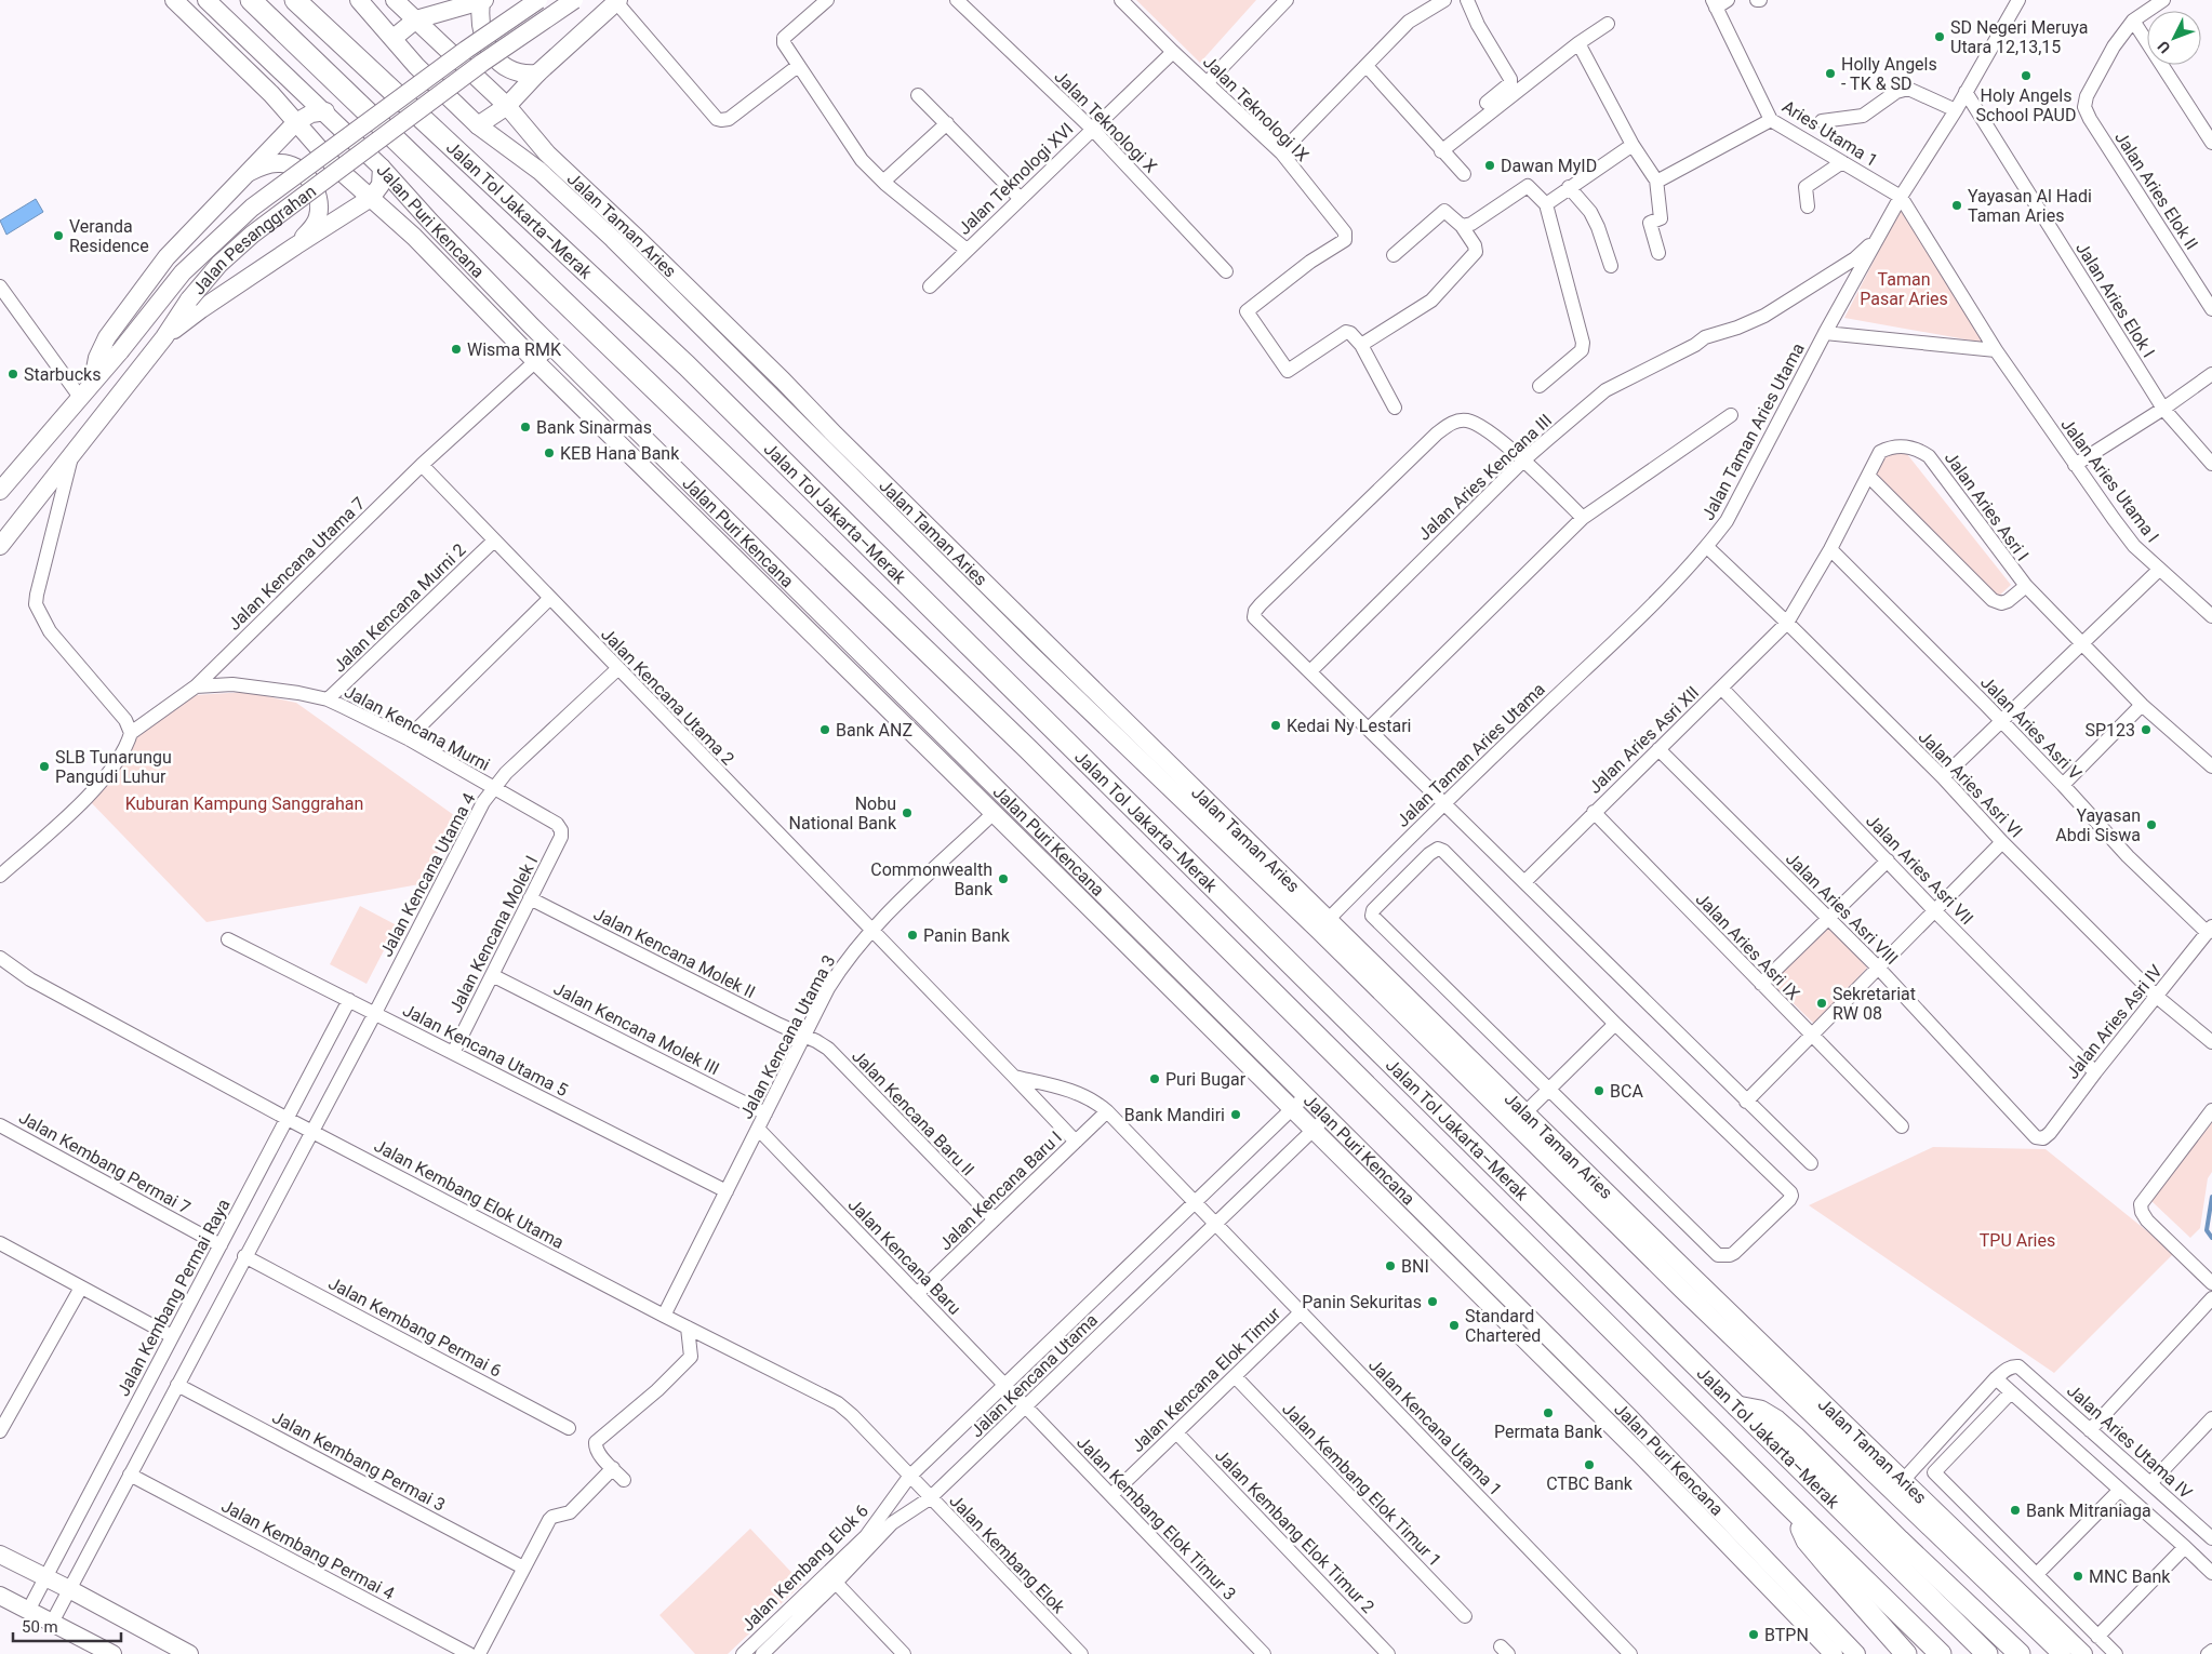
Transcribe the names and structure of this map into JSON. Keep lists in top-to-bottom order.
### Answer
{
  "streets": {
    "highway": ["Jalan Tol Jakarta–Merak"],
    "main road": ["Jalan Puri Kencana", "Jalan Taman Aries", "Jalan Pesanggrahan"],
    "street": [
      "Jalan Teknologi IX",
      "Jalan Teknologi X",
      "Aries Utama 1",
      "Jalan Teknologi XVI",
      "Jalan Aries Elok II",
      "Jalan Aries Elok I",
      "Jalan Taman Aries Utama",
      "Jalan Aries Kencana III",
      "Jalan Aries Utama I",
      "Jalan Aries Asri I",
      "Jalan Kencana Utama 7",
      "Jalan Kencana Murni 2",
      "Jalan Kencana Utama 2",
      "Jalan Kencana Murni",
      "Jalan Aries Asri V",
      "Jalan Aries Asri XII",
      "Jalan Aries Asri VI",
      "Jalan Aries Asri VII",
      "Jalan Kencana Utama 4",
      "Jalan Aries Asri VIII",
      "Jalan Kencana Molek I",
      "Jalan Aries Asri IX",
      "Jalan Kencana Molek II",
      "Jalan Aries Asri IV",
      "Jalan Kencana Molek III",
      "Jalan Kencana Utama 3",
      "Jalan Kencana Utama 5",
      "Jalan Kencana Baru II",
      "Jalan Kembang Permai 7",
      "Jalan Kencana Baru I",
      "Jalan Kembang Elok Utama",
      "Jalan Kencana Baru",
      "Jalan Kembang Permai Raya",
      "Jalan Kembang Permai 6",
      "Jalan Kencana Utama",
      "Jalan Kencana Elok Timur",
      "Jalan Kencana Utama 1",
      "Jalan Aries Utama IV",
      "Jalan Kembang Permai 3",
      "Jalan Kembang Elok Timur 1",
      "Jalan Kembang Elok Timur 3",
      "Jalan Kembang Elok Timur 2",
      "Jalan Kembang Permai 4",
      "Jalan Kembang Elok",
      "Jalan Kembang Elok 6"
    ]
  },
  "crossings": [
    ["Jalan Teknologi IX", "Jalan Teknologi XVI"],
    ["Jalan Teknologi X", "Jalan Teknologi XVI"],
    ["Aries Utama 1", "Jalan Taman Aries Utama"],
    ["Aries Utama 1", "Jalan Aries Utama I"],
    ["Jalan Puri Kencana", "Jalan Kencana Utama 3"],
    ["Jalan Puri Kencana", "Jalan Kencana Utama"],
    ["Jalan Taman Aries", "Jalan Taman Aries Utama"],
    ["Jalan Aries Elok I", "Jalan Taman Aries Utama"],
    ["Jalan Taman Aries Utama", "Jalan Aries Kencana III"],
    ["Jalan Taman Aries Utama", "Jalan Aries Utama I"],
    ["Jalan Taman Aries Utama", "Jalan Aries Asri VI"],
    ["Jalan Aries Asri I", "Jalan Aries Asri V"],
    ["Jalan Aries Asri I", "Jalan Aries Asri XII"],
    ["Jalan Aries Asri I", "Jalan Aries Asri VI"],
    ["Jalan Kencana Utama 7", "Jalan Kencana Utama 2"],
    ["Jalan Kencana Utama 7", "Jalan Kencana Murni"],
    ["Jalan Kencana Murni 2", "Jalan Kencana Utama 2"],
    ["Jalan Kencana Murni 2", "Jalan Kencana Murni"],
    ["Jalan Kencana Utama 2", "Jalan Kencana Utama 4"],
    ["Jalan Kencana Utama 2", "Jalan Kencana Utama 3"],
    ["Jalan Kencana Utama 2", "Jalan Kencana Baru I"],
    ["Jalan Kencana Murni", "Jalan Kencana Utama 4"],
    ["Jalan Kencana Murni", "Jalan Kencana Molek I"],
    ["Jalan Aries Asri V", "Jalan Aries Asri IV"],
    ["Jalan Aries Asri XII", "Jalan Aries Asri VI"],
    ["Jalan Aries Asri XII", "Jalan Aries Asri VII"],
    ["Jalan Aries Asri XII", "Jalan Aries Asri VIII"],
    ["Jalan Aries Asri XII", "Jalan Aries Asri IX"],
    ["Jalan Aries Asri VI", "Jalan Aries Asri IV"],
    ["Jalan Aries Asri VII", "Jalan Aries Asri IV"],
    ["Jalan Kencana Utama 4", "Jalan Kencana Utama 5"],
    ["Jalan Kencana Utama 4", "Jalan Kembang Elok Utama"],
    ["Jalan Aries Asri VIII", "Jalan Aries Asri IV"],
    ["Jalan Kencana Molek I", "Jalan Kencana Molek II"],
    ["Jalan Kencana Molek I", "Jalan Kencana Molek III"],
    ["Jalan Kencana Molek I", "Jalan Kencana Utama 5"],
    ["Jalan Kencana Molek II", "Jalan Kencana Utama 3"],
    ["Jalan Kencana Molek II", "Jalan Kencana Baru II"],
    ["Jalan Kencana Molek III", "Jalan Kencana Utama 3"],
    ["Jalan Kencana Utama 3", "Jalan Kencana Utama 5"],
    ["Jalan Kencana Utama 3", "Jalan Kencana Baru II"],
    ["Jalan Kencana Utama 3", "Jalan Kembang Elok Utama"],
    ["Jalan Kencana Utama 3", "Jalan Kencana Baru"],
    ["Jalan Kencana Utama 5", "Jalan Kembang Permai Raya"],
    ["Jalan Kencana Baru II", "Jalan Kencana Baru I"],
    ["Jalan Kembang Permai 7", "Jalan Kembang Permai Raya"],
    ["Jalan Kencana Baru I", "Jalan Kencana Baru"],
    ["Jalan Kembang Elok Utama", "Jalan Kembang Permai Raya"],
    ["Jalan Kembang Elok Utama", "Jalan Kencana Utama"],
    ["Jalan Kembang Elok Utama", "Jalan Kembang Elok"],
    ["Jalan Kencana Baru", "Jalan Kencana Utama"],
    ["Jalan Kencana Baru", "Jalan Kembang Elok Timur 3"],
    ["Jalan Kencana Utama", "Jalan Kencana Utama 1"],
    ["Jalan Kencana Utama", "Jalan Kembang Elok Timur 3"],
    ["Jalan Kencana Utama", "Jalan Kembang Elok"],
    ["Jalan Kencana Utama", "Jalan Kembang Elok 6"],
    ["Jalan Kencana Elok Timur", "Jalan Kencana Utama 1"],
    ["Jalan Kencana Elok Timur", "Jalan Kembang Elok Timur 1"],
    ["Jalan Kencana Elok Timur", "Jalan Kembang Elok Timur 3"],
    ["Jalan Kencana Elok Timur", "Jalan Kembang Elok Timur 2"]
  ],
  "parks": ["Taman Pasar Aries", "Kuburan Kampung Sanggrahan", "TPU Aries"],
  "places": [
    "SD Negeri Meruya Utara 12,13,15",
    "Holly Angels - TK & SD",
    "Holy Angels School PAUD",
    "Dawan MyID",
    "Yayasan Al Hadi Taman Aries",
    "Veranda Residence",
    "Wisma RMK",
    "Starbucks",
    "Bank Sinarmas",
    "KEB Hana Bank",
    "Kedai Ny Lestari",
    "Bank ANZ",
    "SP123",
    "SLB Tunarungu Pangudi Luhur",
    "Nobu National Bank",
    "Yayasan Abdi Siswa",
    "Commonwealth Bank",
    "Panin Bank",
    "Sekretariat RW 08",
    "Puri Bugar",
    "BCA",
    "Bank Mandiri",
    "BNI",
    "Panin Sekuritas",
    "Standard Chartered",
    "Permata Bank",
    "CTBC Bank",
    "Bank Mitraniaga",
    "MNC Bank",
    "BTPN"
  ],
  "scale_bar": "50 m",
  "north": "bottom left"
}
